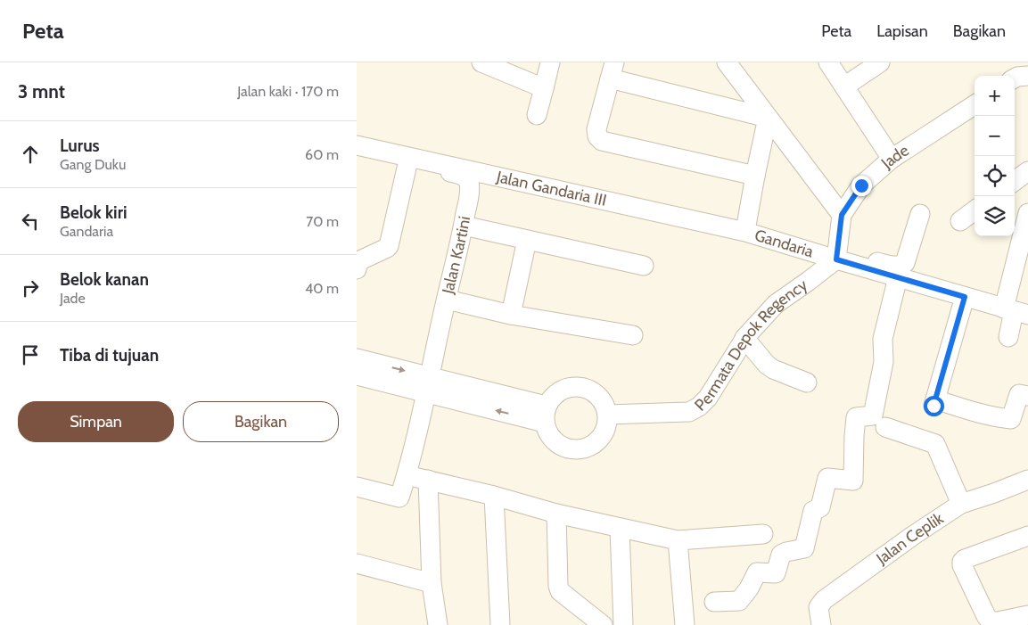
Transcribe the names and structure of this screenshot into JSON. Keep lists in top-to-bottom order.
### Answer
{
  "streets": {
    "street": [
      "Jade",
      "Jalan Gandaria III",
      "Gandaria",
      "Jalan Kartini",
      "Permata Depok Regency",
      "Jalan Ceplik"
    ]
  },
  "crossings": [
    ["Jade", "Gandaria"],
    ["Jade", "Permata Depok Regency"],
    ["Jalan Gandaria III", "Gandaria"],
    ["Gandaria", "Permata Depok Regency"]
  ],
  "page": {
    "header": "Peta",
    "nav": ["Peta", "Lapisan", "Bagikan"],
    "heading": ["3 mnt", "Jalan kaki · 170 m"],
    "map_buttons": ["+", "−"],
    "list": [
      ["Lurus", "Gang Duku", "60 m"],
      ["Belok kiri", "Gandaria", "70 m"],
      ["Belok kanan", "Jade", "40 m"],
      "Tiba di tujuan"
    ],
    "buttons": ["Simpan", "Bagikan"]
  }
}
